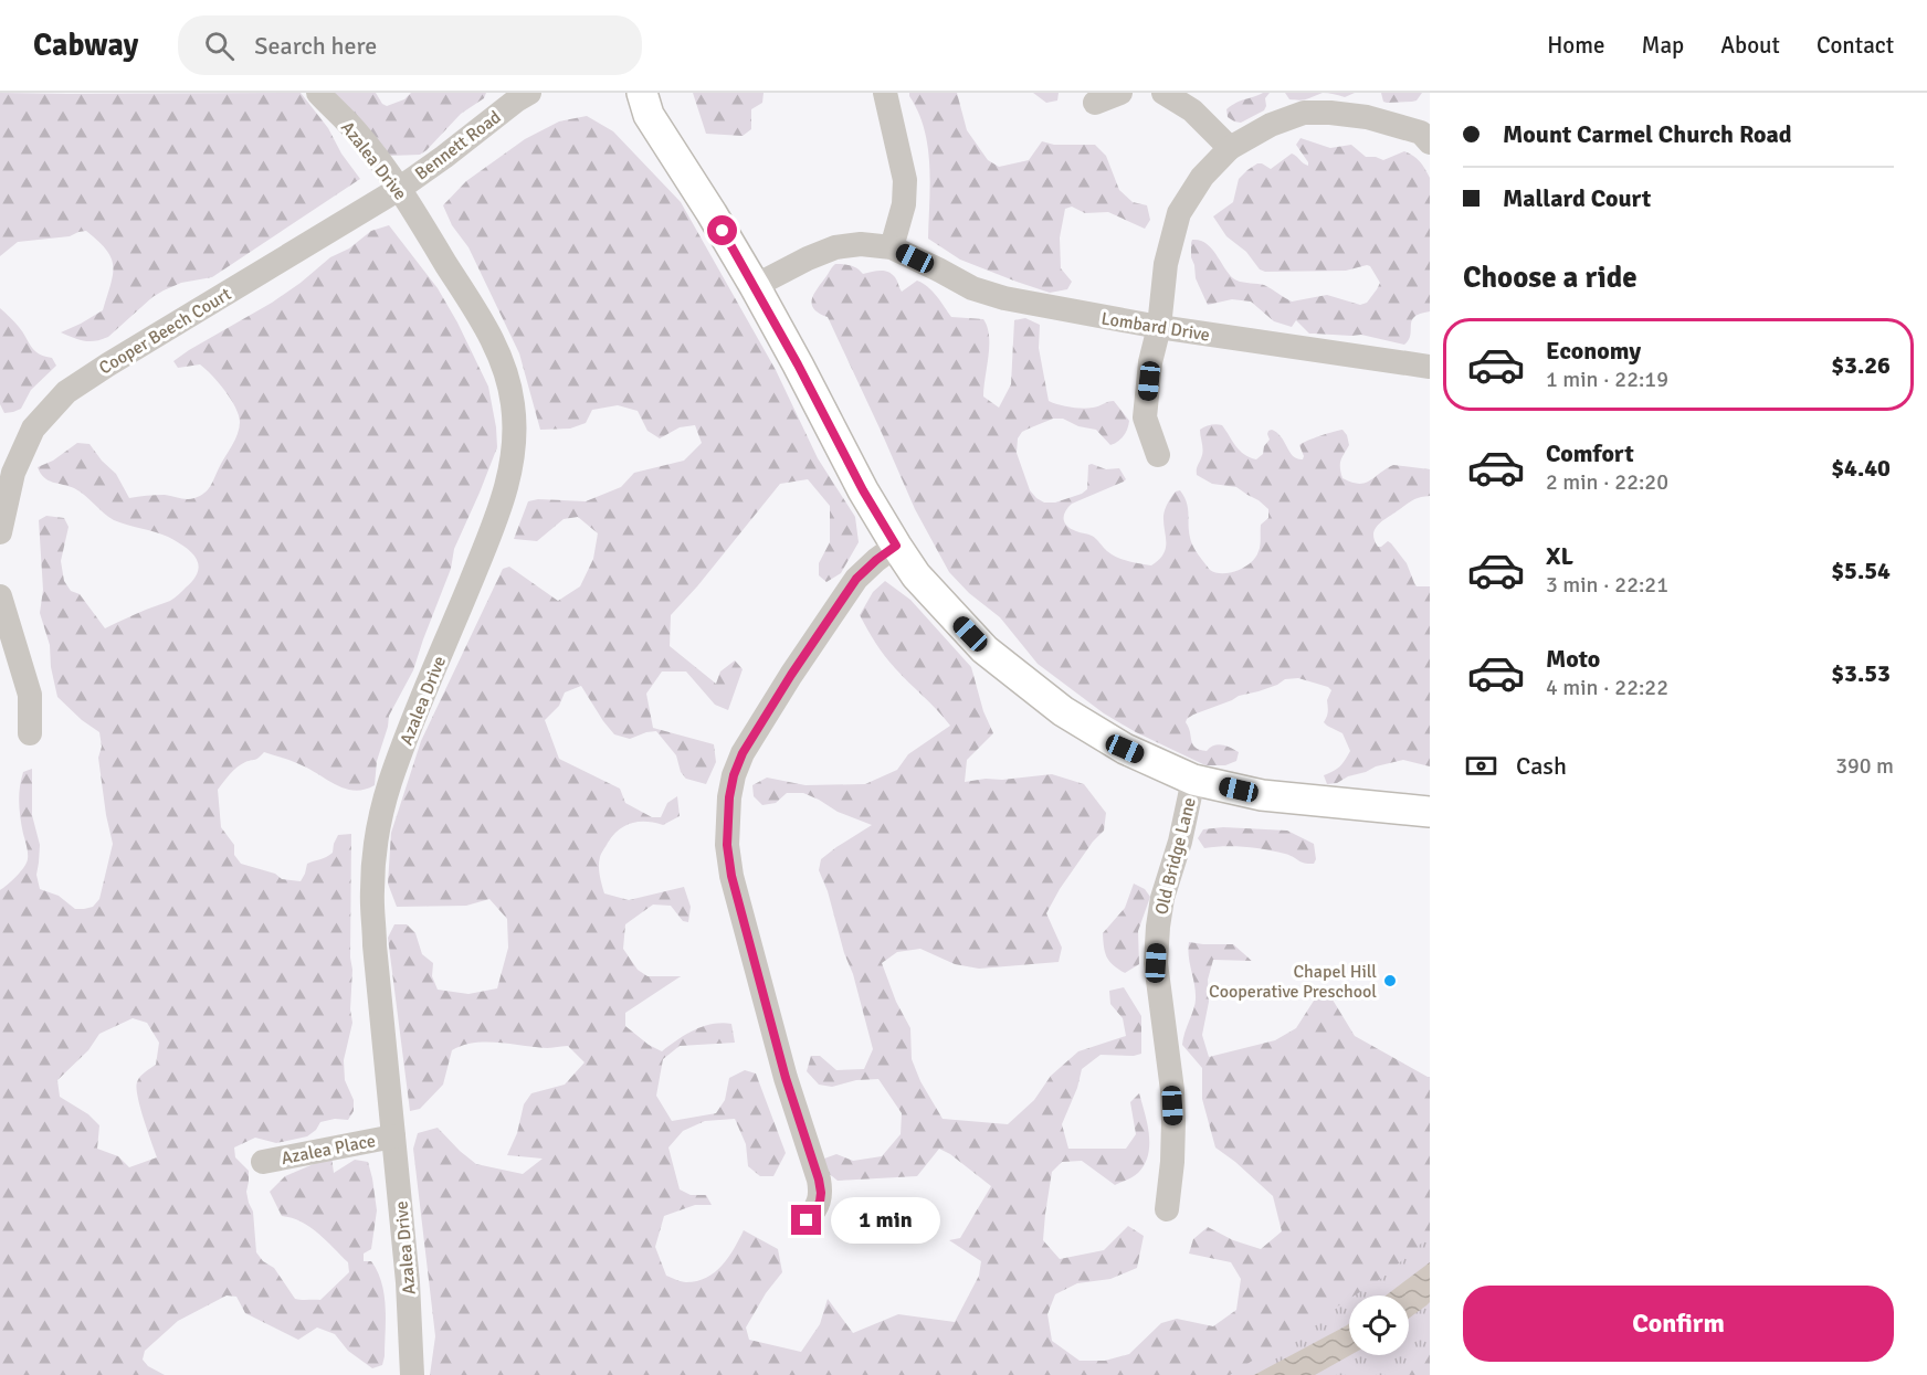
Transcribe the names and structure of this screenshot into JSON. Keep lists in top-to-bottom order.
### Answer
{
  "streets": {
    "street": [
      "Bennett Road",
      "Azalea Drive",
      "Lombard Drive",
      "Cooper Beech Court",
      "Old Bridge Lane",
      "Azalea Place"
    ]
  },
  "crossings": [
    ["Bennett Road", "Azalea Drive"],
    ["Bennett Road", "Cooper Beech Court"],
    ["Azalea Drive", "Cooper Beech Court"],
    ["Azalea Drive", "Azalea Place"]
  ],
  "places": ["Chapel Hill Cooperative Preschool"],
  "page": {
    "header": "Cabway",
    "search": "Search here",
    "nav": [
      "Home",
      "Map",
      "About",
      "Contact"
    ],
    "banner": ["Mount Carmel Church Road", "Mallard Court"],
    "heading": "Choose a ride",
    "list": [
      {
        "name": "Economy",
        "note": "1 min · 22:19",
        "value": "$3.26"
      },
      {
        "name": "Comfort",
        "note": "2 min · 22:20",
        "value": "$4.40"
      },
      {
        "name": "XL",
        "note": "3 min · 22:21",
        "value": "$5.54"
      },
      {
        "name": "Moto",
        "note": "4 min · 22:22",
        "value": "$3.53"
      }
    ],
    "pay": ["Cash", "390 m"],
    "bubble": "1 min",
    "buttons": "Confirm"
  }
}
